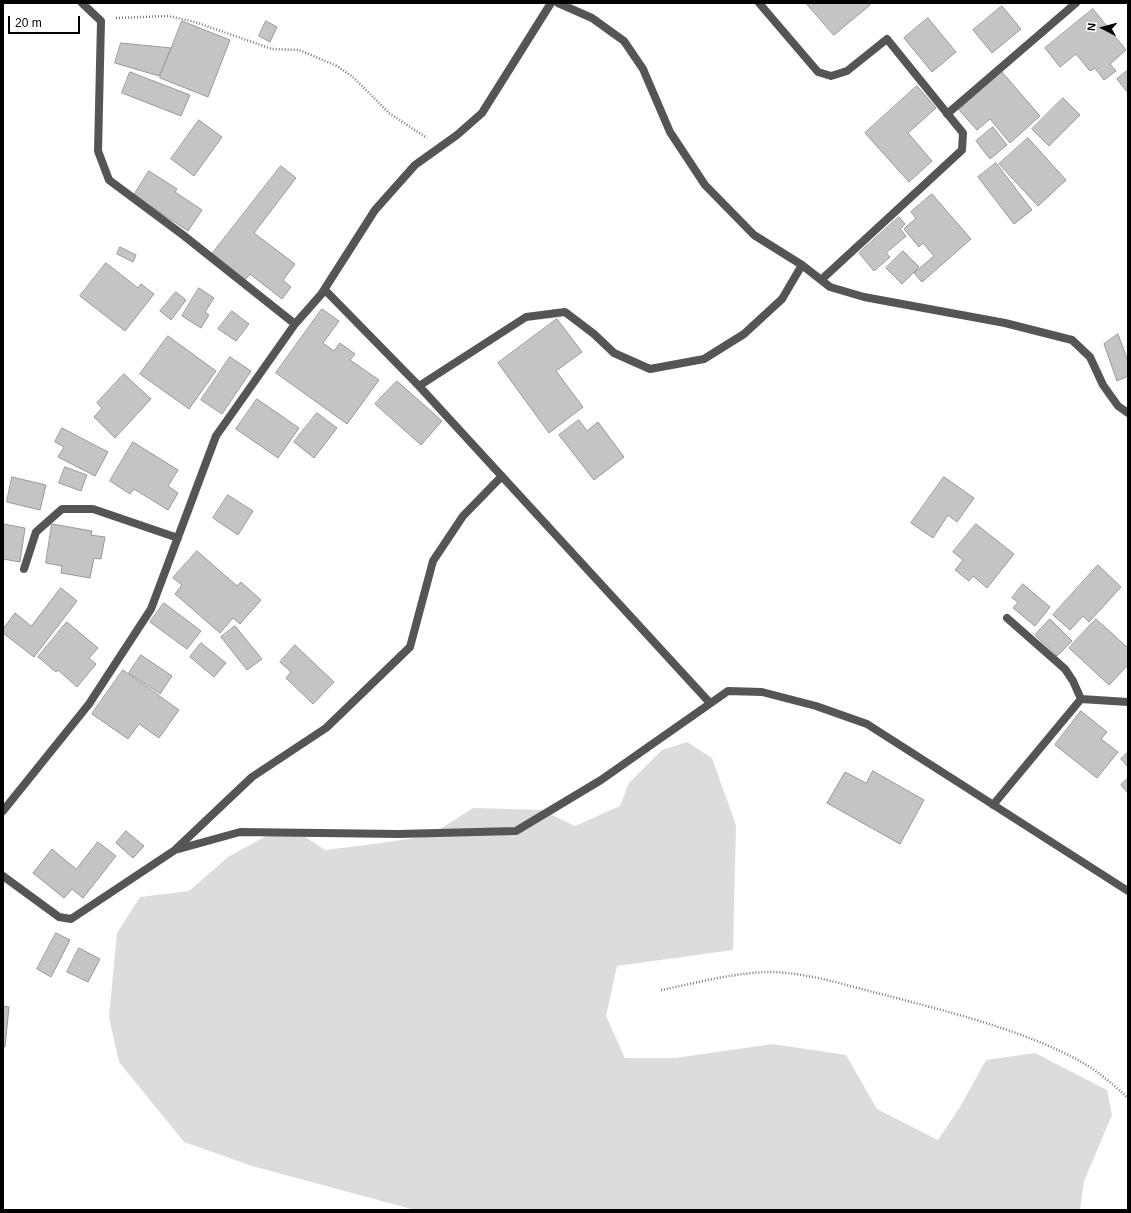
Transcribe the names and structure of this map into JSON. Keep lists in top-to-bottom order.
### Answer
{
  "scale_bar": "20 m",
  "north": "left"
}
